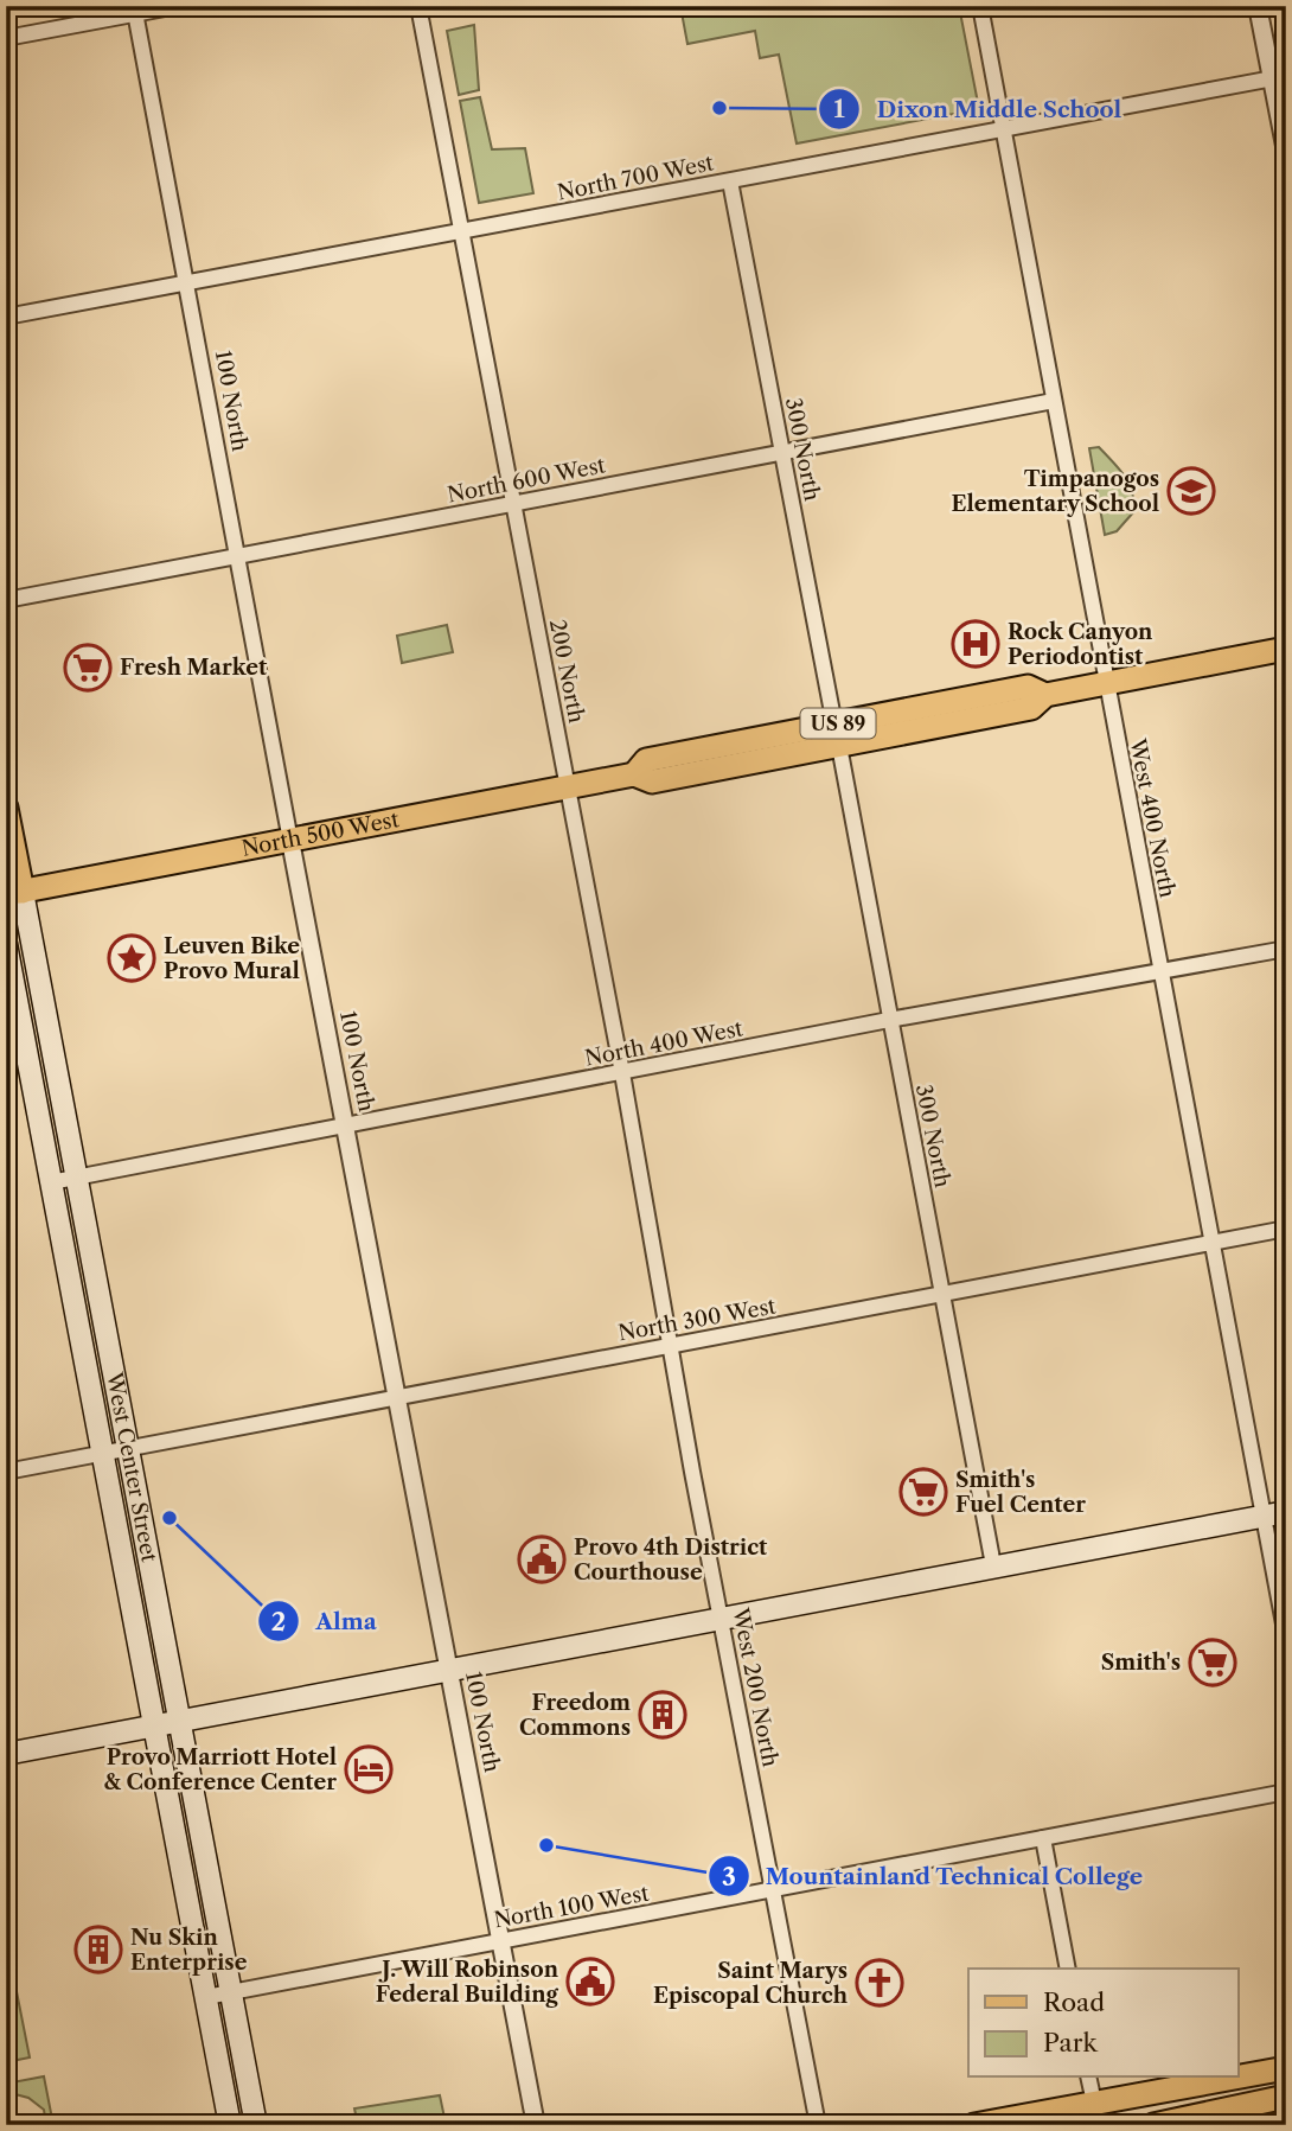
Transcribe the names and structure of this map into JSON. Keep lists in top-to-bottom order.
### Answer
{
  "streets": {
    "main road": ["US 89", "North 500 West", "West Center Street"],
    "street": [
      "North 700 West",
      "100 North",
      "300 North",
      "North 600 West",
      "200 North",
      "West 400 North",
      "North 400 West",
      "North 300 West",
      "West 200 North",
      "North 100 West"
    ]
  },
  "crossings": [
    ["North 700 West", "100 North"],
    ["North 700 West", "300 North"],
    ["North 700 West", "200 North"],
    ["North 700 West", "West 400 North"],
    ["100 North", "North 600 West"],
    ["100 North", "North 500 West"],
    ["100 North", "North 400 West"],
    ["100 North", "North 300 West"],
    ["100 North", "North 100 West"],
    ["300 North", "North 600 West"],
    ["300 North", "North 500 West"],
    ["300 North", "North 400 West"],
    ["300 North", "North 300 West"],
    ["North 600 West", "200 North"],
    ["North 600 West", "West 400 North"],
    ["200 North", "North 500 West"],
    ["200 North", "North 400 West"],
    ["200 North", "North 300 West"],
    ["200 North", "West 200 North"],
    ["West 400 North", "North 500 West"],
    ["West 400 North", "North 400 West"],
    ["West 400 North", "North 300 West"],
    ["North 500 West", "West Center Street"],
    ["North 400 West", "West Center Street"],
    ["North 300 West", "West Center Street"],
    ["North 300 West", "West 200 North"],
    ["West Center Street", "North 100 West"],
    ["West 200 North", "North 100 West"]
  ],
  "places": {
    "other": ["Dixon Middle School", "Alma", "Mountainland Technical College"],
    "school or university": ["Timpanogos Elementary School"],
    "hospital": ["Rock Canyon Periodontist"],
    "supermarket": ["Fresh Market", "Smith's Fuel Center", "Smith's"],
    "place": ["Leuven Bike Provo Mural"],
    "public building": ["Provo 4th District Courthouse", "J. Will Robinson Federal Building"],
    "building": ["Freedom Commons", "Nu Skin Enterprise"],
    "hotel": ["Provo Marriott Hotel & Conference Center"],
    "church": ["Saint Marys Episcopal Church"]
  },
  "legend": ["Road", "Park"]
}
